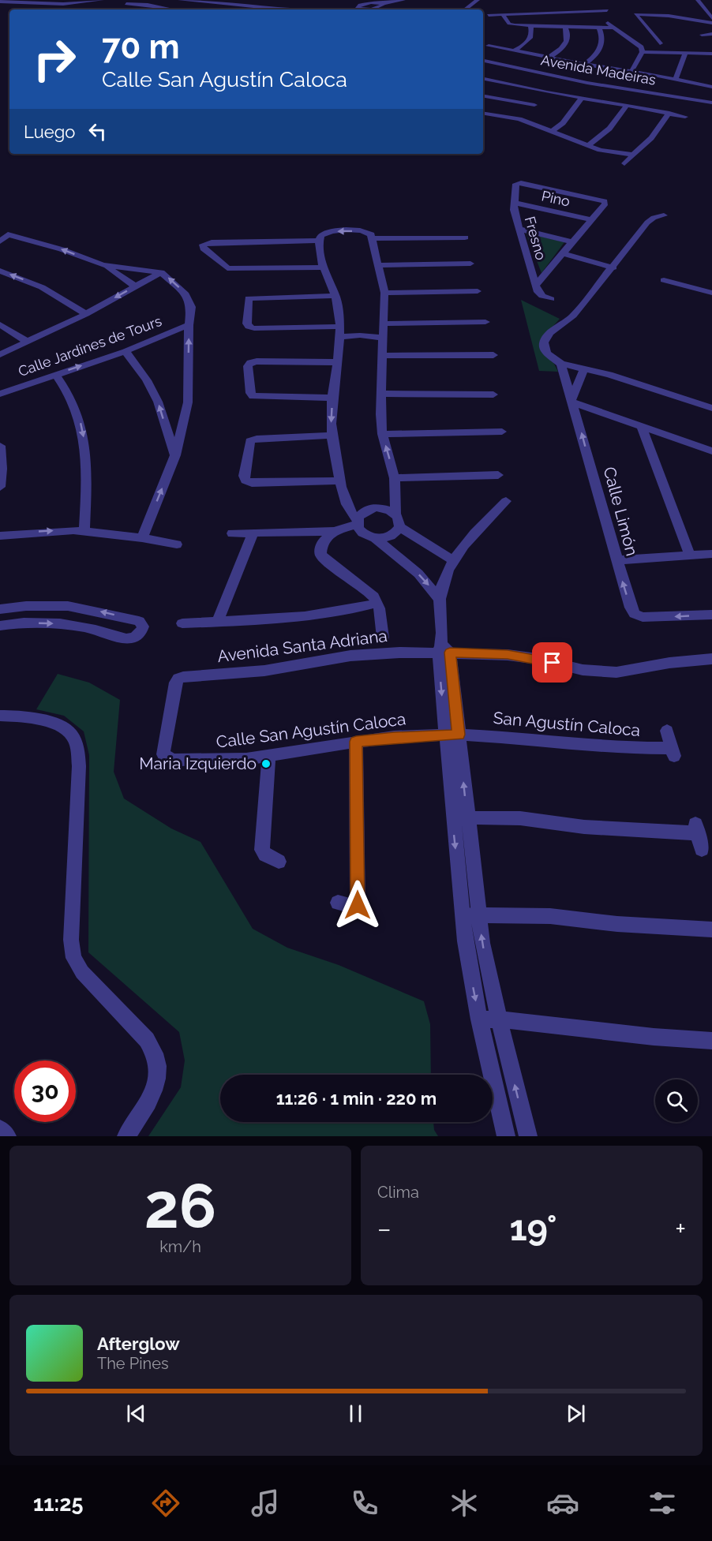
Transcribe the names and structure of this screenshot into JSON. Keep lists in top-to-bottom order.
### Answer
{
  "streets": {
    "street": [
      "Avenida Madeiras",
      "Pino",
      "Fresno",
      "Calle Jardines de Tours",
      "Calle Limón",
      "Avenida Santa Adriana",
      "San Agustín Caloca",
      "Calle San Agustín Caloca"
    ]
  },
  "crossings": [
    ["Pino", "Fresno"],
    ["Avenida Santa Adriana", "Calle San Agustín Caloca"],
    ["San Agustín Caloca", "Calle San Agustín Caloca"]
  ],
  "places": ["Maria Izquierdo"],
  "page": {
    "turn": ["70 m", "Calle San Agustín Caloca"],
    "then": "Luego",
    "limit": "30",
    "trip": "11:26 · 1 min · 220 m",
    "tile": [
      ["26", "km/h"],
      "Clima"
    ],
    "heat": ["−", "19°", "+"],
    "song": ["Afterglow", "The Pines"],
    "tabs": "11:25"
  }
}
